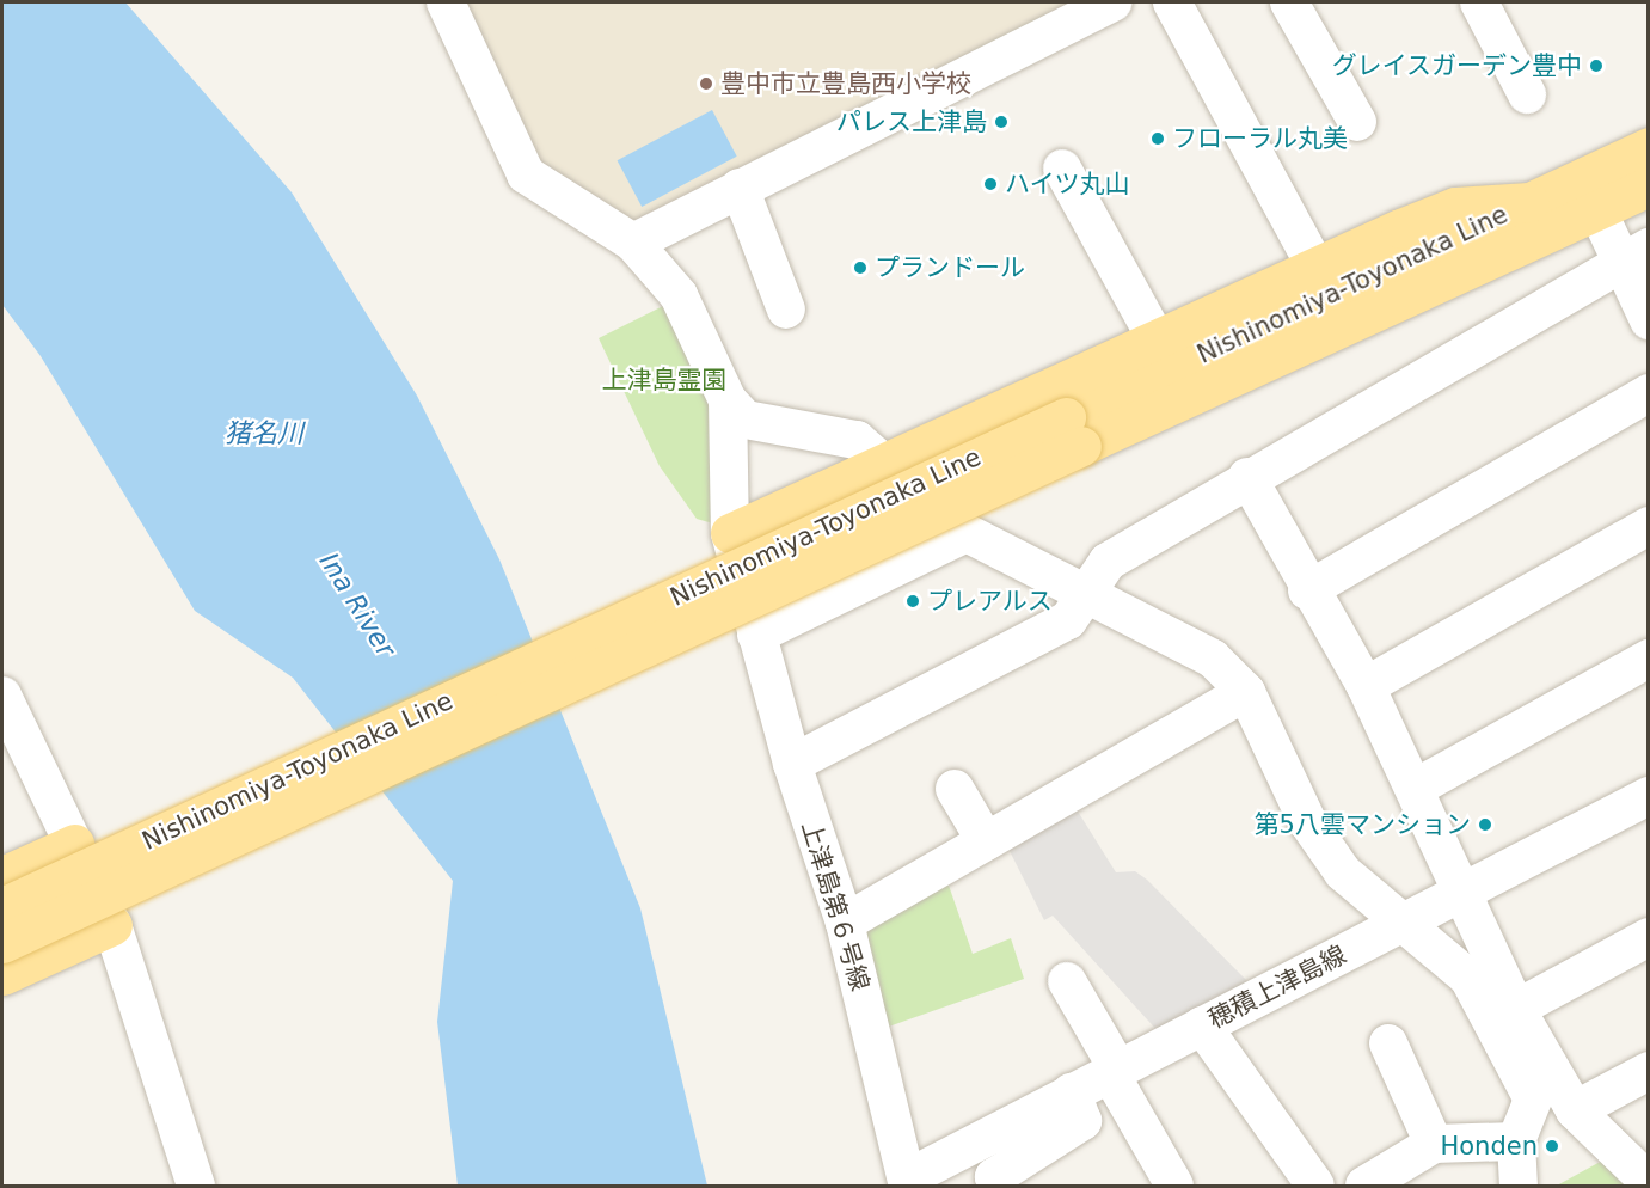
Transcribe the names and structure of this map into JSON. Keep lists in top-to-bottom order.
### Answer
{
  "streets": {
    "main road": ["Nishinomiya-Toyonaka Line"],
    "street": ["上津島第６号線", "穂積上津島線"]
  },
  "crossings": [
    ["上津島第６号線", "穂積上津島線"]
  ],
  "water": ["猪名川", "Ina River"],
  "parks": ["上津島霊園"],
  "places": [
    "グレイスガーデン豊中",
    "豊中市立豊島西小学校",
    "パレス上津島",
    "フローラル丸美",
    "ハイツ丸山",
    "プランドール",
    "プレアルス",
    "第5八雲マンション",
    "Honden"
  ]
}
